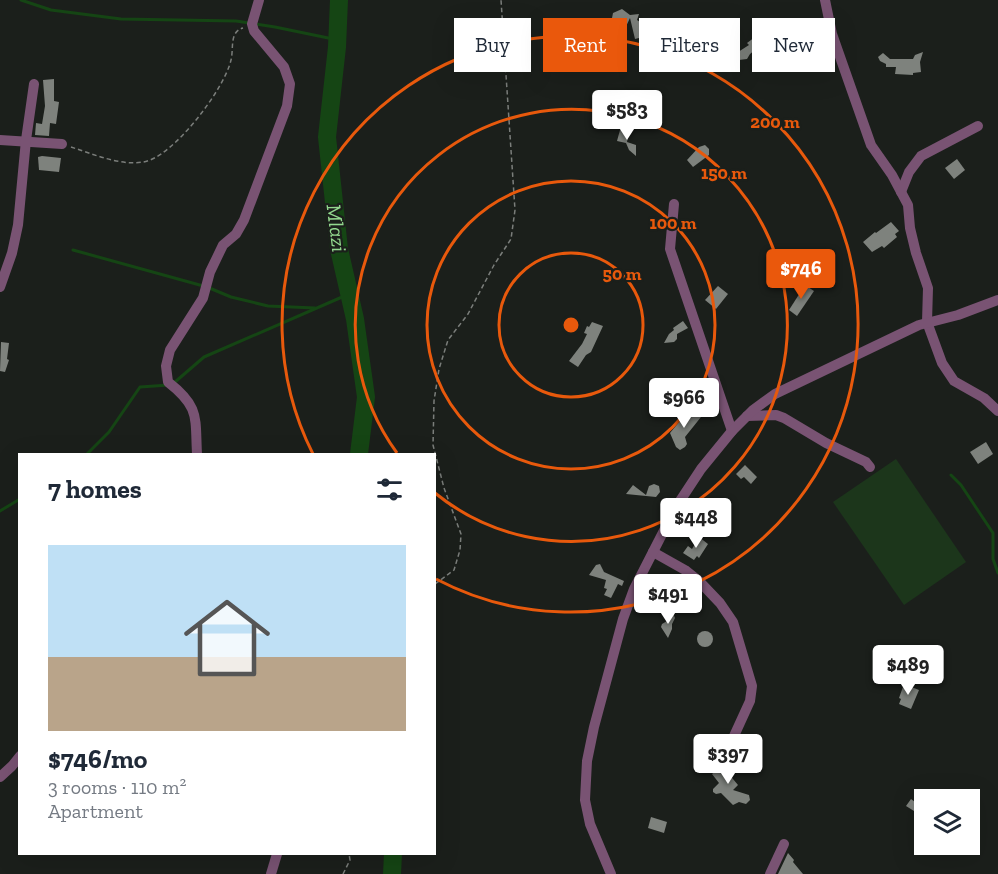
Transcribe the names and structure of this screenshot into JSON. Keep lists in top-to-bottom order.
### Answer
{
  "water": ["Mlazi"],
  "page": {
    "chip": [
      "Buy",
      "Rent",
      "Filters",
      "New"
    ],
    "price": [
      "$583",
      "$746",
      "$966",
      "$448",
      "$491",
      "$489",
      "$397"
    ],
    "heading": "7 homes",
    "list": [
      {
        "name": "$746/mo",
        "note": "3 rooms · 110 m² · Apartment"
      }
    ]
  },
  "rings": [
    "200 m",
    "150 m",
    "100 m",
    "50 m"
  ]
}
